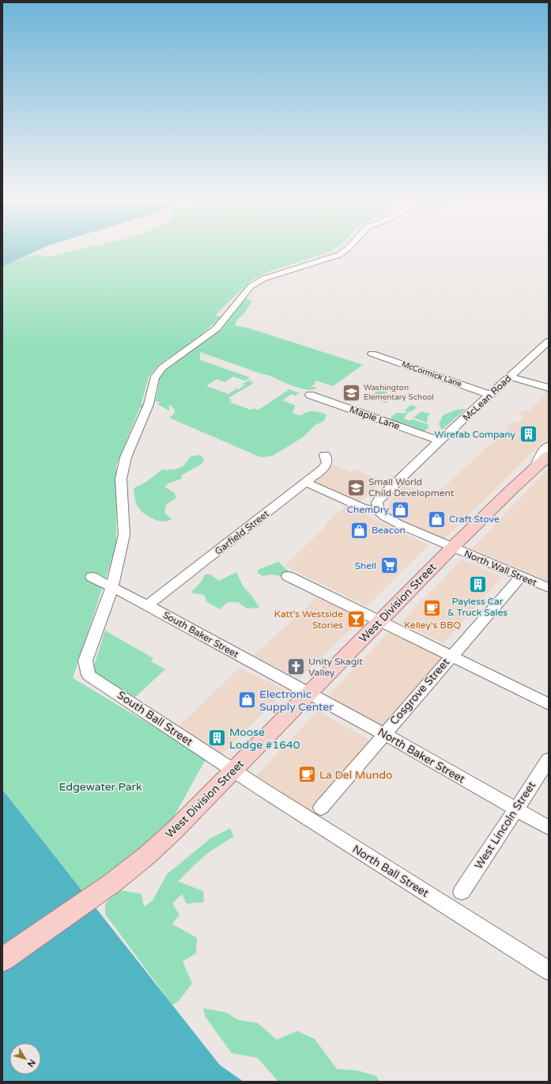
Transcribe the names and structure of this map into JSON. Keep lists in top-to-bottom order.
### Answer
{
  "streets": {
    "main road": ["West Division Street"],
    "street": [
      "McCormick Lane",
      "McLean Road",
      "Maple Lane",
      "Garfield Street",
      "North Wall Street",
      "South Baker Street",
      "Cosgrove Street",
      "South Ball Street",
      "North Baker Street",
      "West Lincoln Street",
      "North Ball Street"
    ]
  },
  "crossings": [
    ["McCormick Lane", "McLean Road"],
    ["McLean Road", "Maple Lane"],
    ["McLean Road", "North Wall Street"],
    ["Garfield Street", "South Baker Street"],
    ["North Wall Street", "West Division Street"],
    ["North Wall Street", "Cosgrove Street"],
    ["West Division Street", "South Baker Street"],
    ["West Division Street", "South Ball Street"],
    ["West Division Street", "North Baker Street"],
    ["West Division Street", "North Ball Street"],
    ["South Baker Street", "South Ball Street"],
    ["South Baker Street", "North Baker Street"],
    ["Cosgrove Street", "North Baker Street"],
    ["South Ball Street", "North Ball Street"],
    ["North Baker Street", "West Lincoln Street"]
  ],
  "parks": ["Edgewater Park"],
  "places": {
    "school or university": ["Washington Elementary School", "Small World Child Development"],
    "building": ["Wirefab Company", "Payless Car & Truck Sales", "Moose Lodge #1640"],
    "shop": [
      "ChemDry",
      "Craft Stove",
      "Beacon",
      "Electronic Supply Center"
    ],
    "supermarket": ["Shell"],
    "cafe": ["Kelley's BBQ", "La Del Mundo"],
    "bar": ["Katt's Westside Stories"],
    "church": ["Unity Skagit Valley"]
  },
  "north": "bottom right"
}
